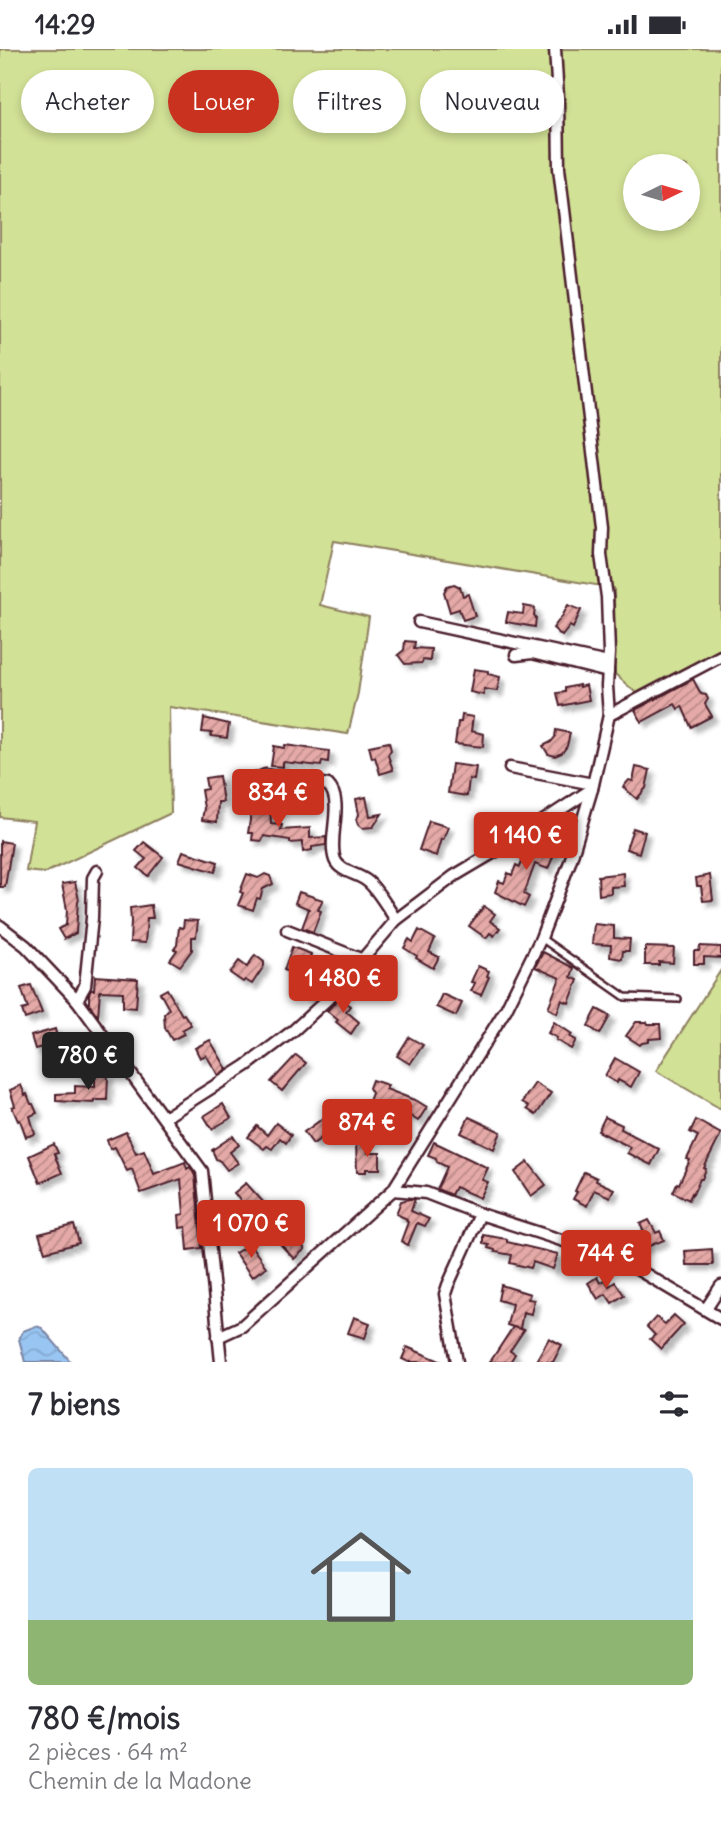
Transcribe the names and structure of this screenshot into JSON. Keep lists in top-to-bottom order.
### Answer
{
  "north": "right",
  "page": {
    "status": "14:29",
    "chip": [
      "Acheter",
      "Louer",
      "Filtres",
      "Nouveau"
    ],
    "price": [
      "834 €",
      "1 140 €",
      "1 480 €",
      "780 €",
      "874 €",
      "1 070 €",
      "744 €"
    ],
    "heading": "7 biens",
    "list": [
      {
        "name": "780 €/mois",
        "note": "2 pièces · 64 m² · Chemin de la Madone"
      }
    ]
  }
}
